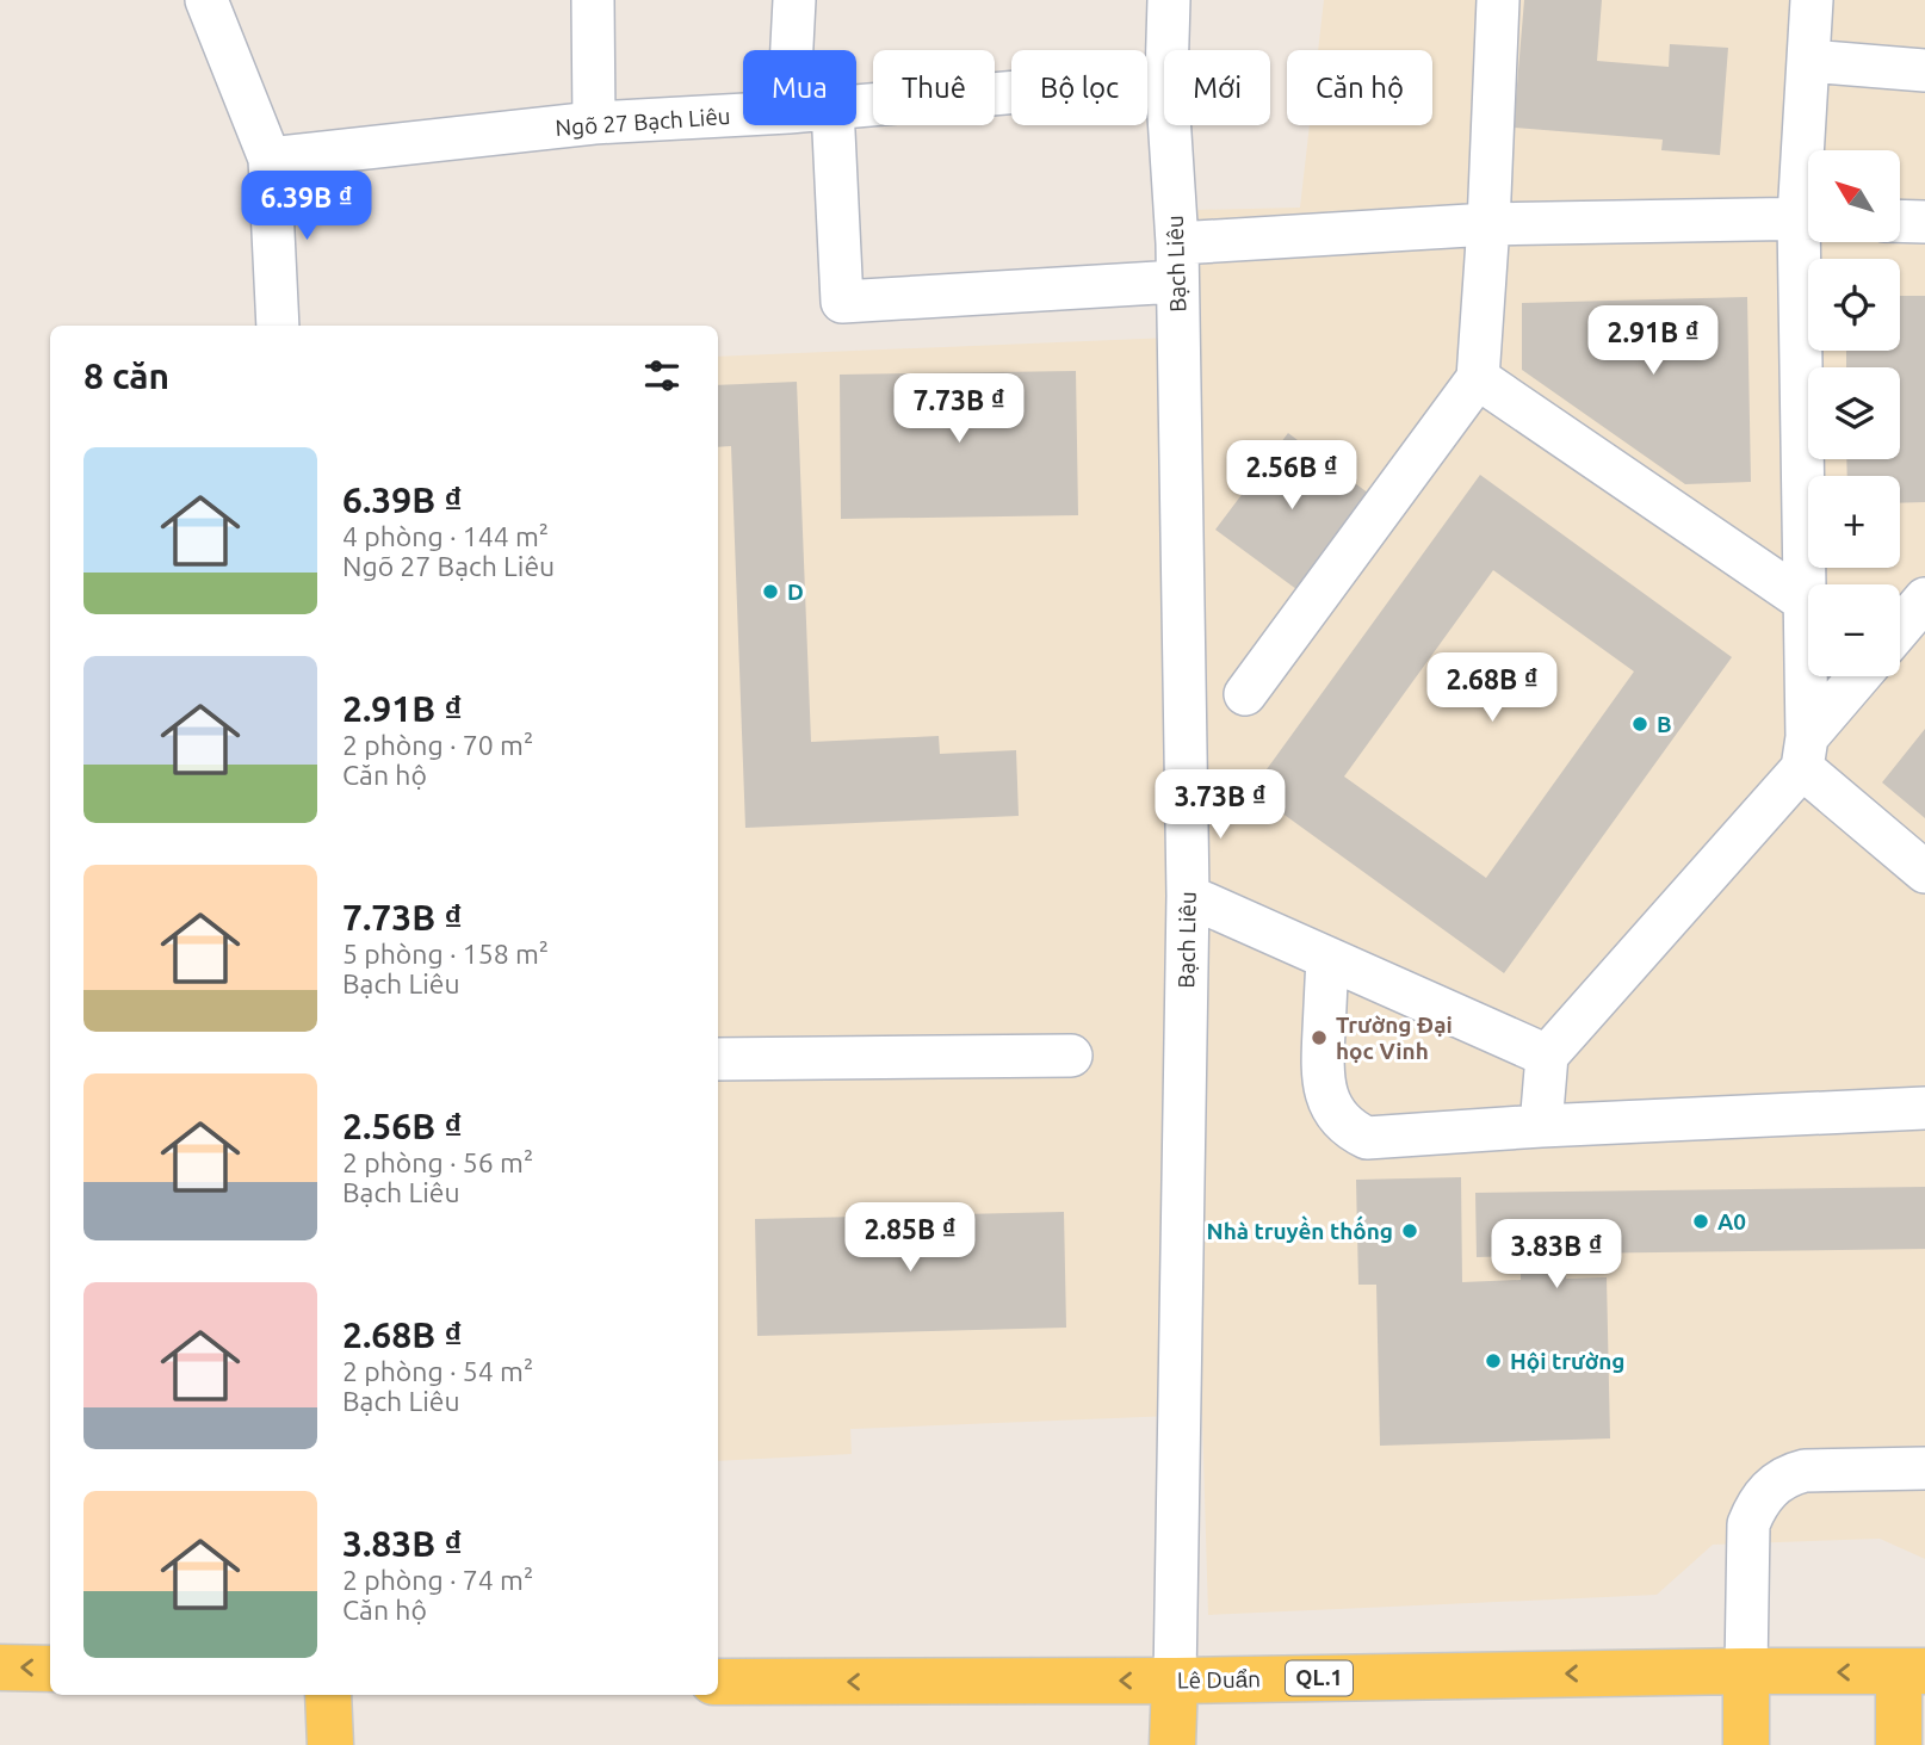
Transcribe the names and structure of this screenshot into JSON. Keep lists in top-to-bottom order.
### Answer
{
  "streets": {
    "main road": ["QL.1", "Lê Duẩn"],
    "street": ["Ngõ 27 Bạch Liêu", "Bạch Liêu"]
  },
  "crossings": [
    ["Bạch Liêu", "Lê Duẩn"]
  ],
  "one_way": ["Lê Duẩn"],
  "places": [
    "D",
    "B",
    "Trường Đại học Vinh",
    "A0",
    "Nhà truyền thống",
    "Hội trường"
  ],
  "north": "top left",
  "page": {
    "chip": [
      "Mua",
      "Thuê",
      "Bộ lọc",
      "Mới",
      "Căn hộ"
    ],
    "map_buttons": ["+", "−"],
    "price": [
      "6.39B ₫",
      "2.91B ₫",
      "7.73B ₫",
      "2.56B ₫",
      "2.68B ₫",
      "3.73B ₫",
      "2.85B ₫",
      "3.83B ₫"
    ],
    "heading": "8 căn",
    "list": [
      {
        "name": "6.39B ₫",
        "note": "4 phòng · 144 m² · Ngõ 27 Bạch Liêu"
      },
      {
        "name": "2.91B ₫",
        "note": "2 phòng · 70 m² · Căn hộ"
      },
      {
        "name": "7.73B ₫",
        "note": "5 phòng · 158 m² · Bạch Liêu"
      },
      {
        "name": "2.56B ₫",
        "note": "2 phòng · 56 m² · Bạch Liêu"
      },
      {
        "name": "2.68B ₫",
        "note": "2 phòng · 54 m² · Bạch Liêu"
      },
      {
        "name": "3.83B ₫",
        "note": "2 phòng · 74 m² · Căn hộ"
      }
    ]
  }
}
